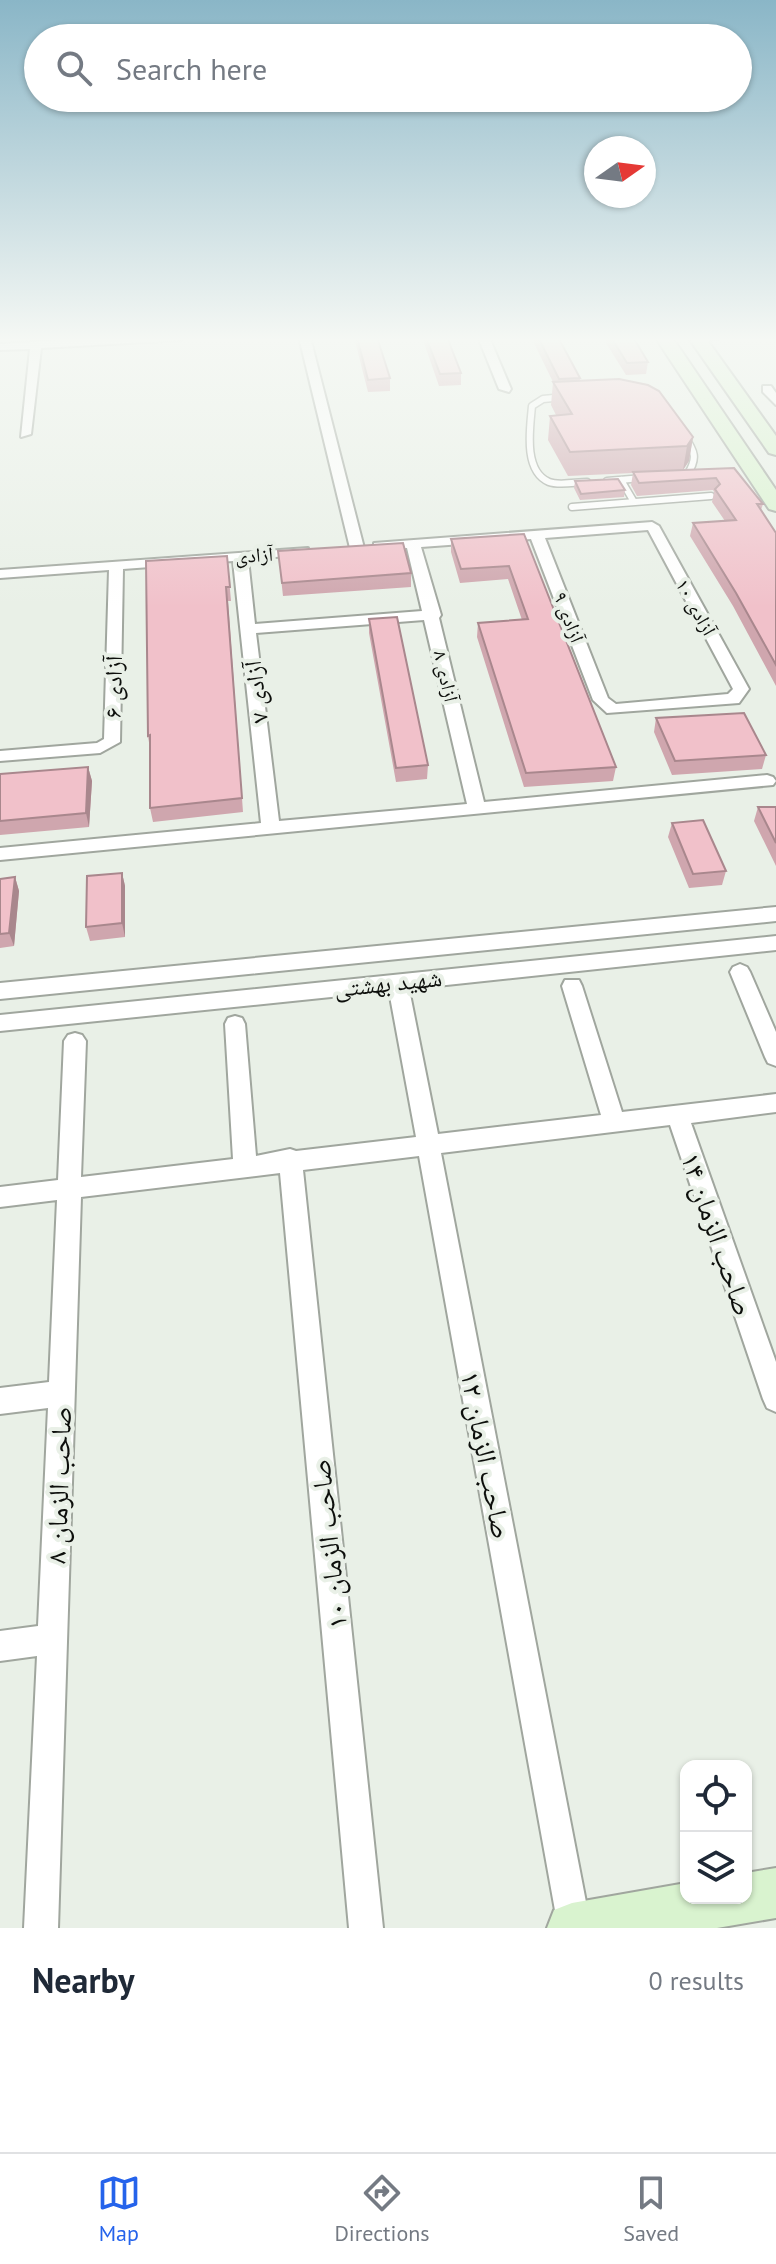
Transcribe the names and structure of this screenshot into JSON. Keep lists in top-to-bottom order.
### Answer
{
  "streets": {
    "street": [
      "آزادی",
      "آزادی ۱۰",
      "آزادی ۹",
      "آزادی ۸",
      "آزادی ۶",
      "آزادی ۷",
      "شهید بهشتی",
      "صاحب الزمان ۱۴",
      "صاحب الزمان ۱۲",
      "صاحب الزمان ۸",
      "صاحب الزمان ۱۰"
    ]
  },
  "crossings": [
    ["آزادی", "آزادی ۶"],
    ["آزادی", "آزادی ۷"],
    ["آزادی ۱۰", "آزادی ۹"],
    ["شهید بهشتی", "صاحب الزمان ۱۲"]
  ],
  "north": "right",
  "page": {
    "search": "Search here",
    "heading": ["Nearby", "0 results"],
    "nav": ["Map", "Directions", "Saved"]
  }
}
